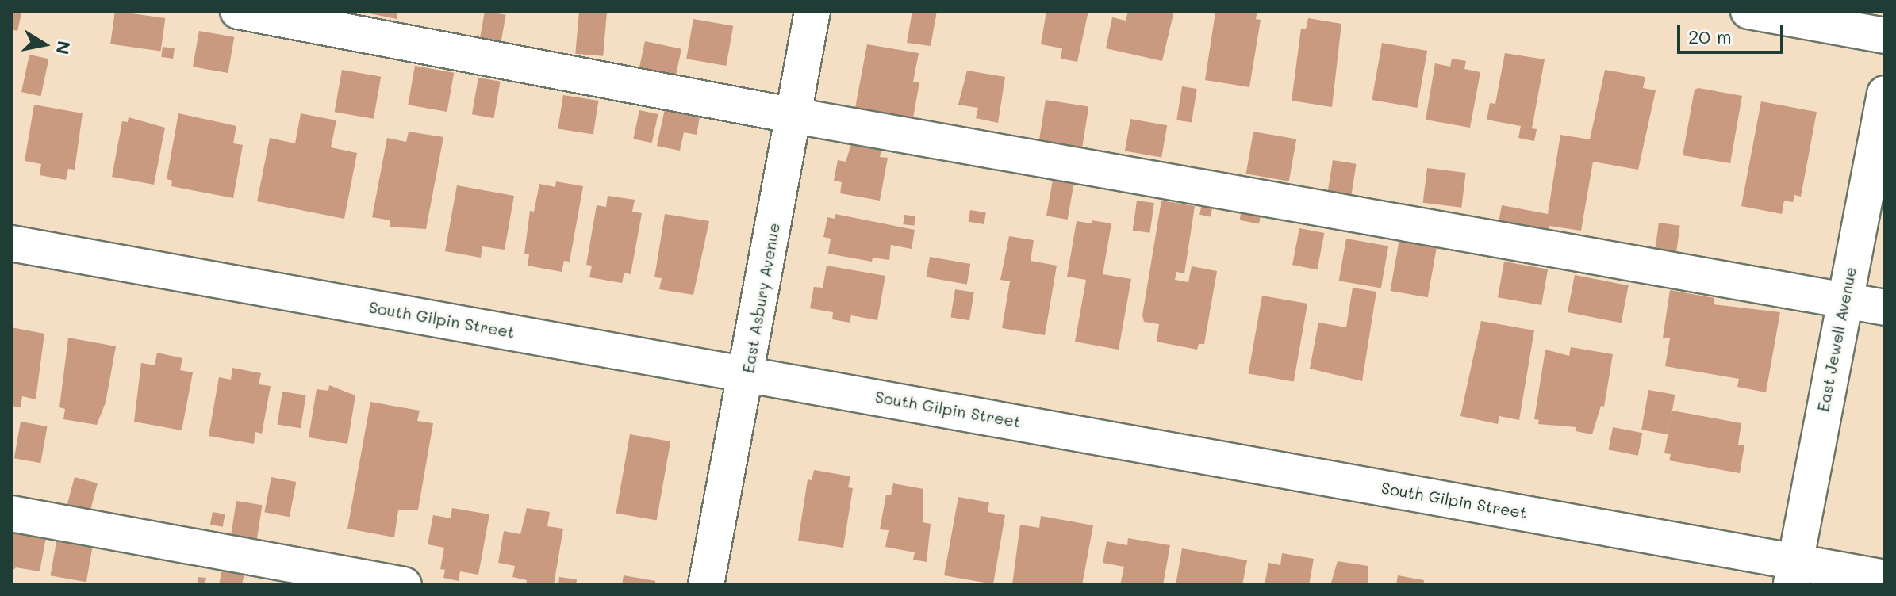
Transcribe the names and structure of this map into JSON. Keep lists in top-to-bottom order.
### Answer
{
  "streets": {
    "street": ["East Asbury Avenue", "South Gilpin Street", "East Jewell Avenue"]
  },
  "crossings": [
    ["East Asbury Avenue", "South Gilpin Street"],
    ["South Gilpin Street", "East Jewell Avenue"]
  ],
  "scale_bar": "20 m",
  "north": "right"
}
